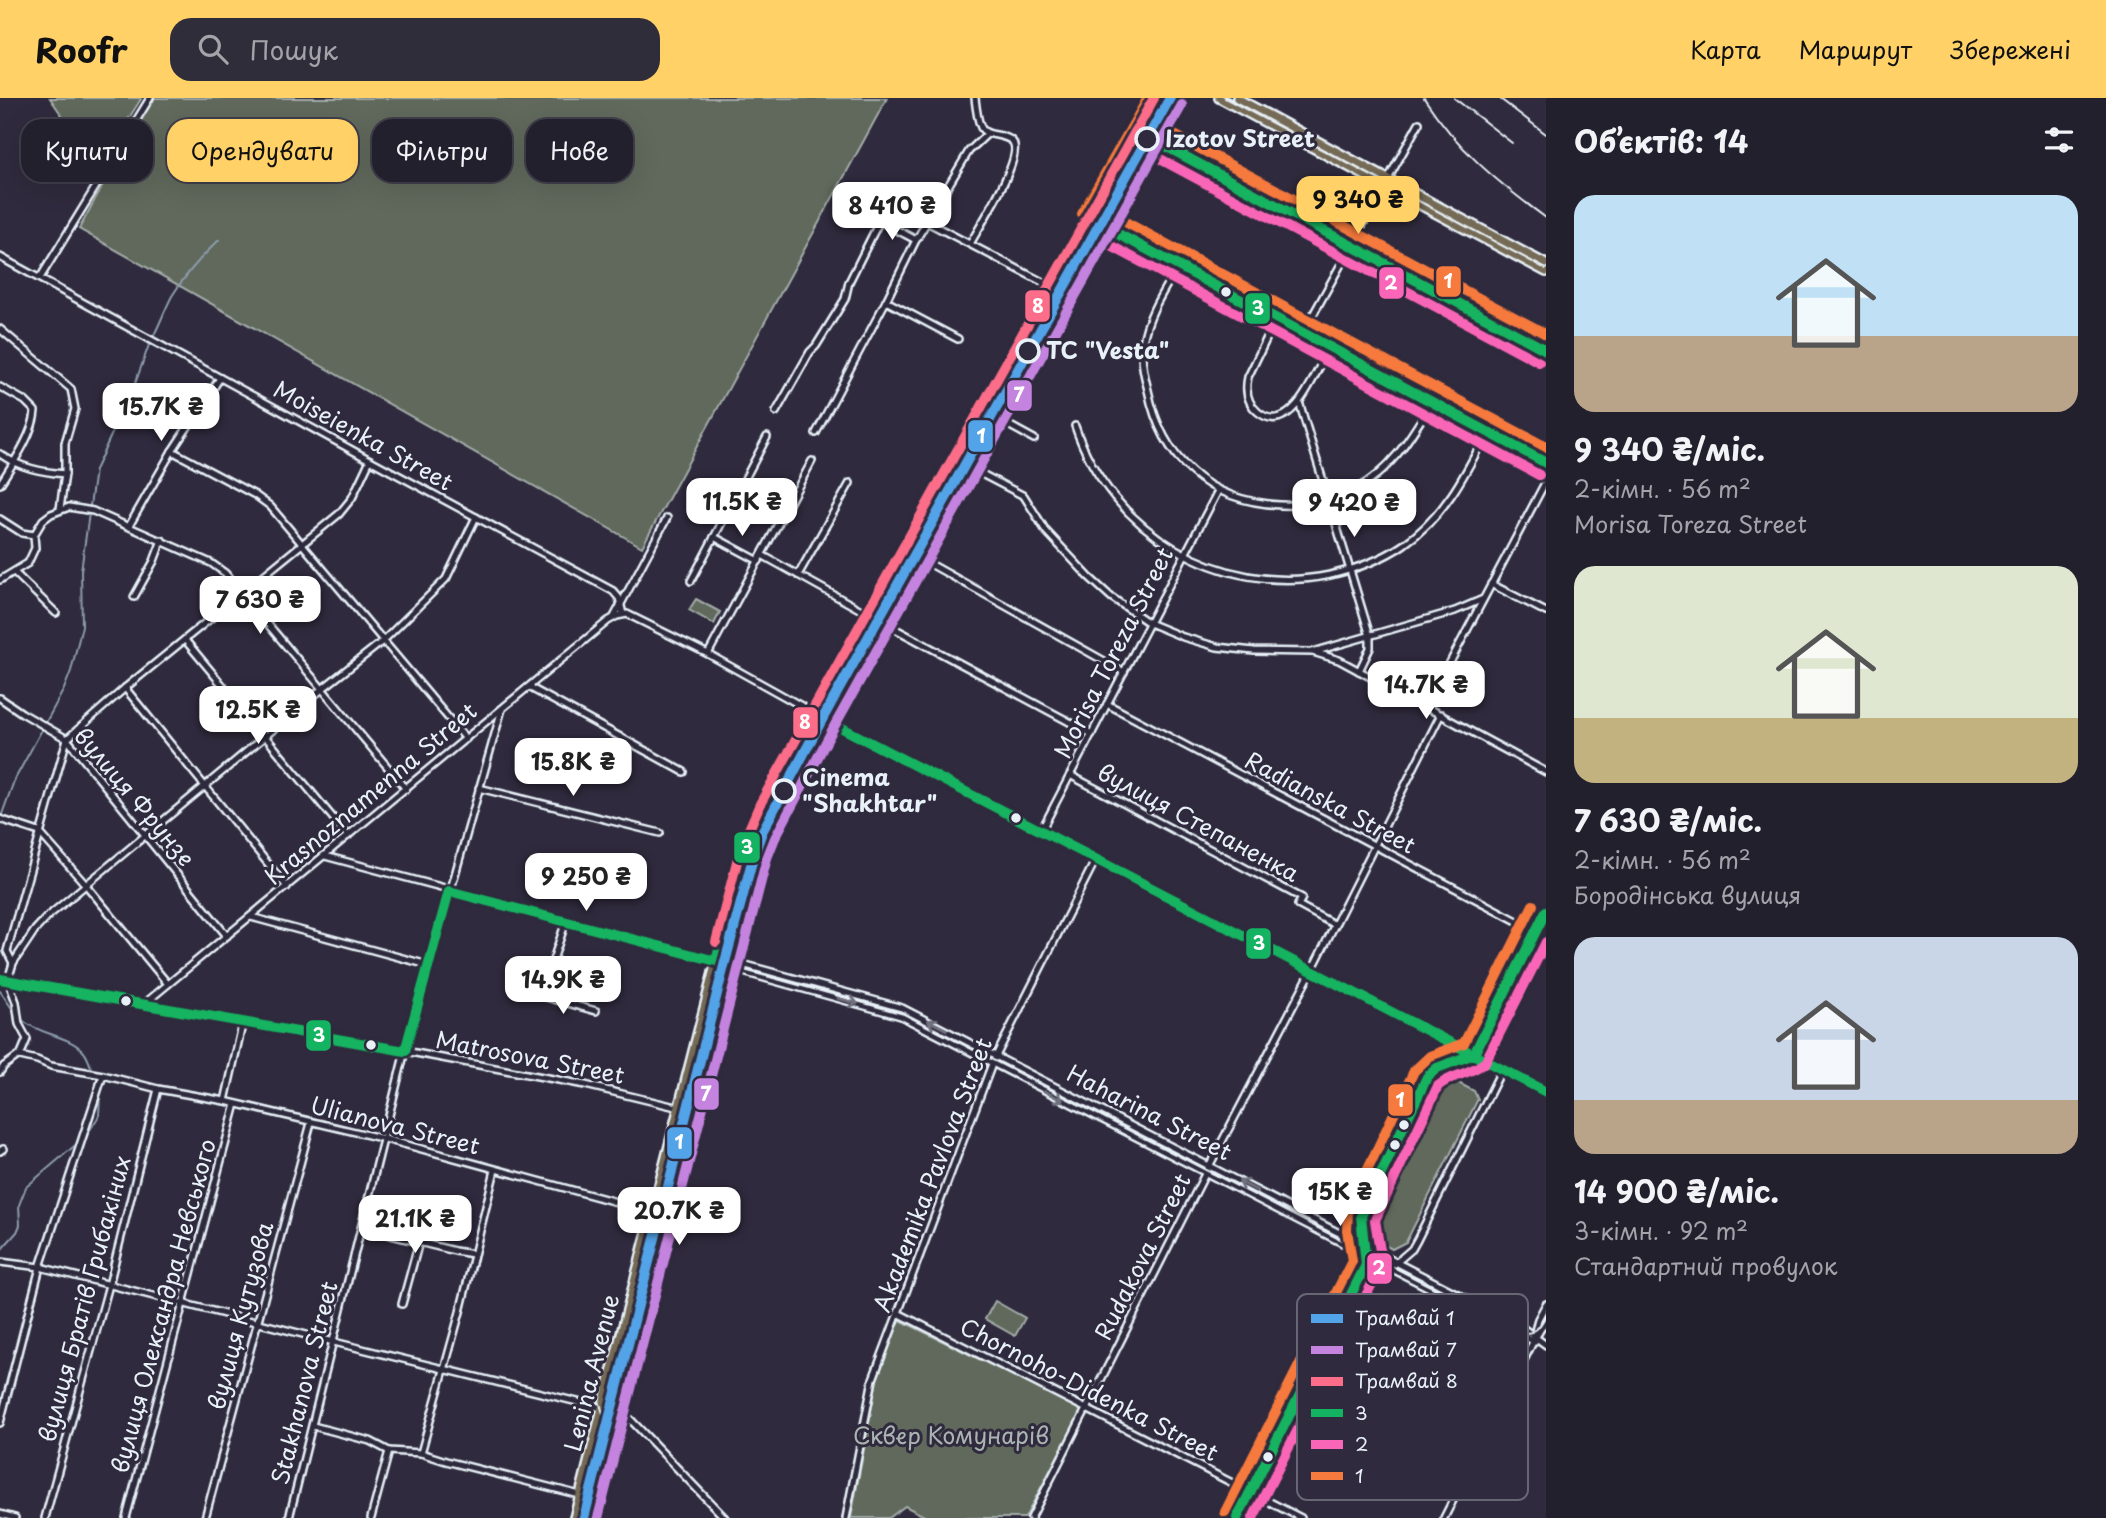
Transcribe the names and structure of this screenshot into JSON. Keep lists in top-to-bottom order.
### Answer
{
  "streets": {
    "main road": ["Haharina Street", "Lenina Avenue"],
    "street": [
      "Moiseienka Street",
      "Morisa Toreza Street",
      "Krasnoznamenna Street",
      "вулиця Фрунзе",
      "Radianska Street",
      "вулиця Степаненка",
      "Matrosova Street",
      "Ulianova Street",
      "Akademika Pavlova Street",
      "Rudakova Street",
      "вулиця Братів Грибакіних",
      "вулиця Олександра Невського",
      "вулиця Кутузова",
      "Stakhanova Street",
      "Chornoho-Didenka Street"
    ]
  },
  "crossings": [
    ["Morisa Toreza Street", "Radianska Street"],
    ["Morisa Toreza Street", "вулиця Степаненка"],
    ["Krasnoznamenna Street", "вулиця Фрунзе"],
    ["Krasnoznamenna Street", "Matrosova Street"],
    ["Krasnoznamenna Street", "Haharina Street"],
    ["Krasnoznamenna Street", "Stakhanova Street"],
    ["Radianska Street", "Rudakova Street"],
    ["вулиця Степаненка", "Rudakova Street"],
    ["Matrosova Street", "Lenina Avenue"],
    ["Matrosova Street", "Stakhanova Street"],
    ["Haharina Street", "Akademika Pavlova Street"],
    ["Haharina Street", "Rudakova Street"],
    ["Haharina Street", "Lenina Avenue"],
    ["Haharina Street", "Stakhanova Street"],
    ["Ulianova Street", "вулиця Братів Грибакіних"],
    ["Ulianova Street", "вулиця Олександра Невського"],
    ["Ulianova Street", "вулиця Кутузова"],
    ["Ulianova Street", "Lenina Avenue"],
    ["Ulianova Street", "Stakhanova Street"],
    ["Akademika Pavlova Street", "Chornoho-Didenka Street"],
    ["Rudakova Street", "Chornoho-Didenka Street"]
  ],
  "parks": ["Сквер Комунарів"],
  "places": ["Izotov Street", "TC \"Vesta\"", "Cinema \"Shakhtar\""],
  "lines": [
    "tram line 1",
    "tram line 8",
    "transit line 3",
    "transit line 1",
    "tram line 7",
    "transit line 2"
  ],
  "legend": [
    "Трамвай 1",
    "Трамвай 7",
    "Трамвай 8",
    "3",
    "2",
    "1"
  ],
  "page": {
    "header": "Roofr",
    "search": "Пошук",
    "nav": ["Карта", "Маршрут", "Збережені"],
    "heading": "Об’єктів: 14",
    "chip": [
      "Купити",
      "Орендувати",
      "Фільтри",
      "Нове"
    ],
    "price": [
      "9 340 ₴",
      "8 410 ₴",
      "15.7K ₴",
      "11.5K ₴",
      "9 420 ₴",
      "7 630 ₴",
      "14.7K ₴",
      "12.5K ₴",
      "15.8K ₴",
      "9 250 ₴",
      "14.9K ₴",
      "15K ₴",
      "20.7K ₴",
      "21.1K ₴"
    ],
    "list": [
      {
        "name": "9 340 ₴/міс.",
        "note": "2-кімн. · 56 m² · Morisa Toreza Street"
      },
      {
        "name": "7 630 ₴/міс.",
        "note": "2-кімн. · 56 m² · Бородінська вулиця"
      },
      {
        "name": "14 900 ₴/міс.",
        "note": "3-кімн. · 92 m² · Стандартний провулок"
      }
    ]
  }
}
